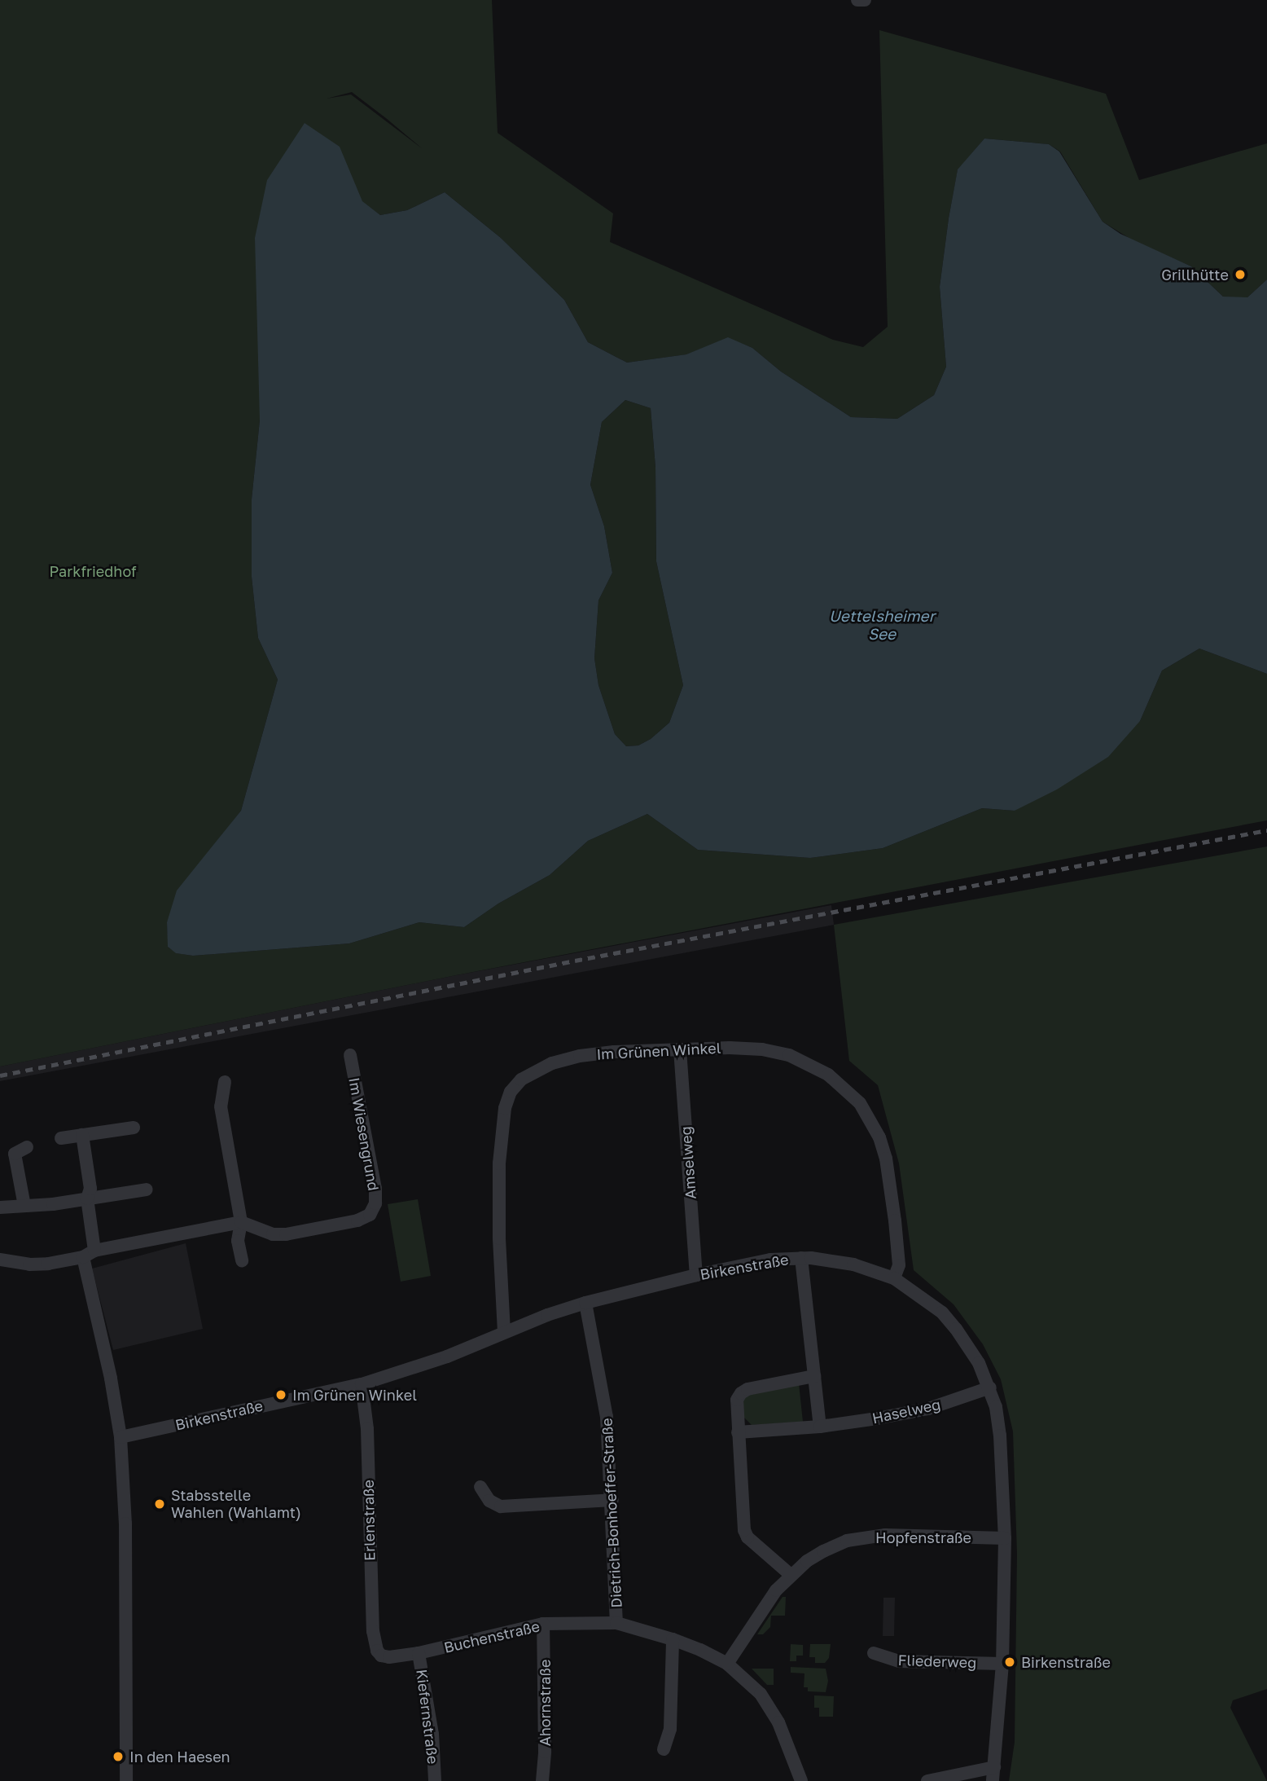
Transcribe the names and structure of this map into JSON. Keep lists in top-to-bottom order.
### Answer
{
  "streets": {
    "street": [
      "Im Grünen Winkel",
      "Im Wiesengrund",
      "Amselweg",
      "Birkenstraße",
      "Haselweg",
      "Dietrich-Bonhoeffer-Straße",
      "Erlenstraße",
      "Hopfenstraße",
      "Buchenstraße",
      "Fliederweg",
      "Ahornstraße",
      "Kiefernstraße"
    ]
  },
  "crossings": [
    ["Im Grünen Winkel", "Amselweg"],
    ["Im Grünen Winkel", "Birkenstraße"],
    ["Amselweg", "Birkenstraße"],
    ["Birkenstraße", "Haselweg"],
    ["Birkenstraße", "Dietrich-Bonhoeffer-Straße"],
    ["Birkenstraße", "Erlenstraße"],
    ["Birkenstraße", "Hopfenstraße"],
    ["Birkenstraße", "Fliederweg"],
    ["Dietrich-Bonhoeffer-Straße", "Buchenstraße"],
    ["Erlenstraße", "Buchenstraße"],
    ["Hopfenstraße", "Buchenstraße"],
    ["Buchenstraße", "Ahornstraße"],
    ["Buchenstraße", "Kiefernstraße"]
  ],
  "water": ["Uettelsheimer See"],
  "parks": ["Parkfriedhof"],
  "places": [
    "Grillhütte",
    "Im Grünen Winkel",
    "Stabsstelle Wahlen (Wahlamt)",
    "Birkenstraße",
    "In den Haesen"
  ]
}
